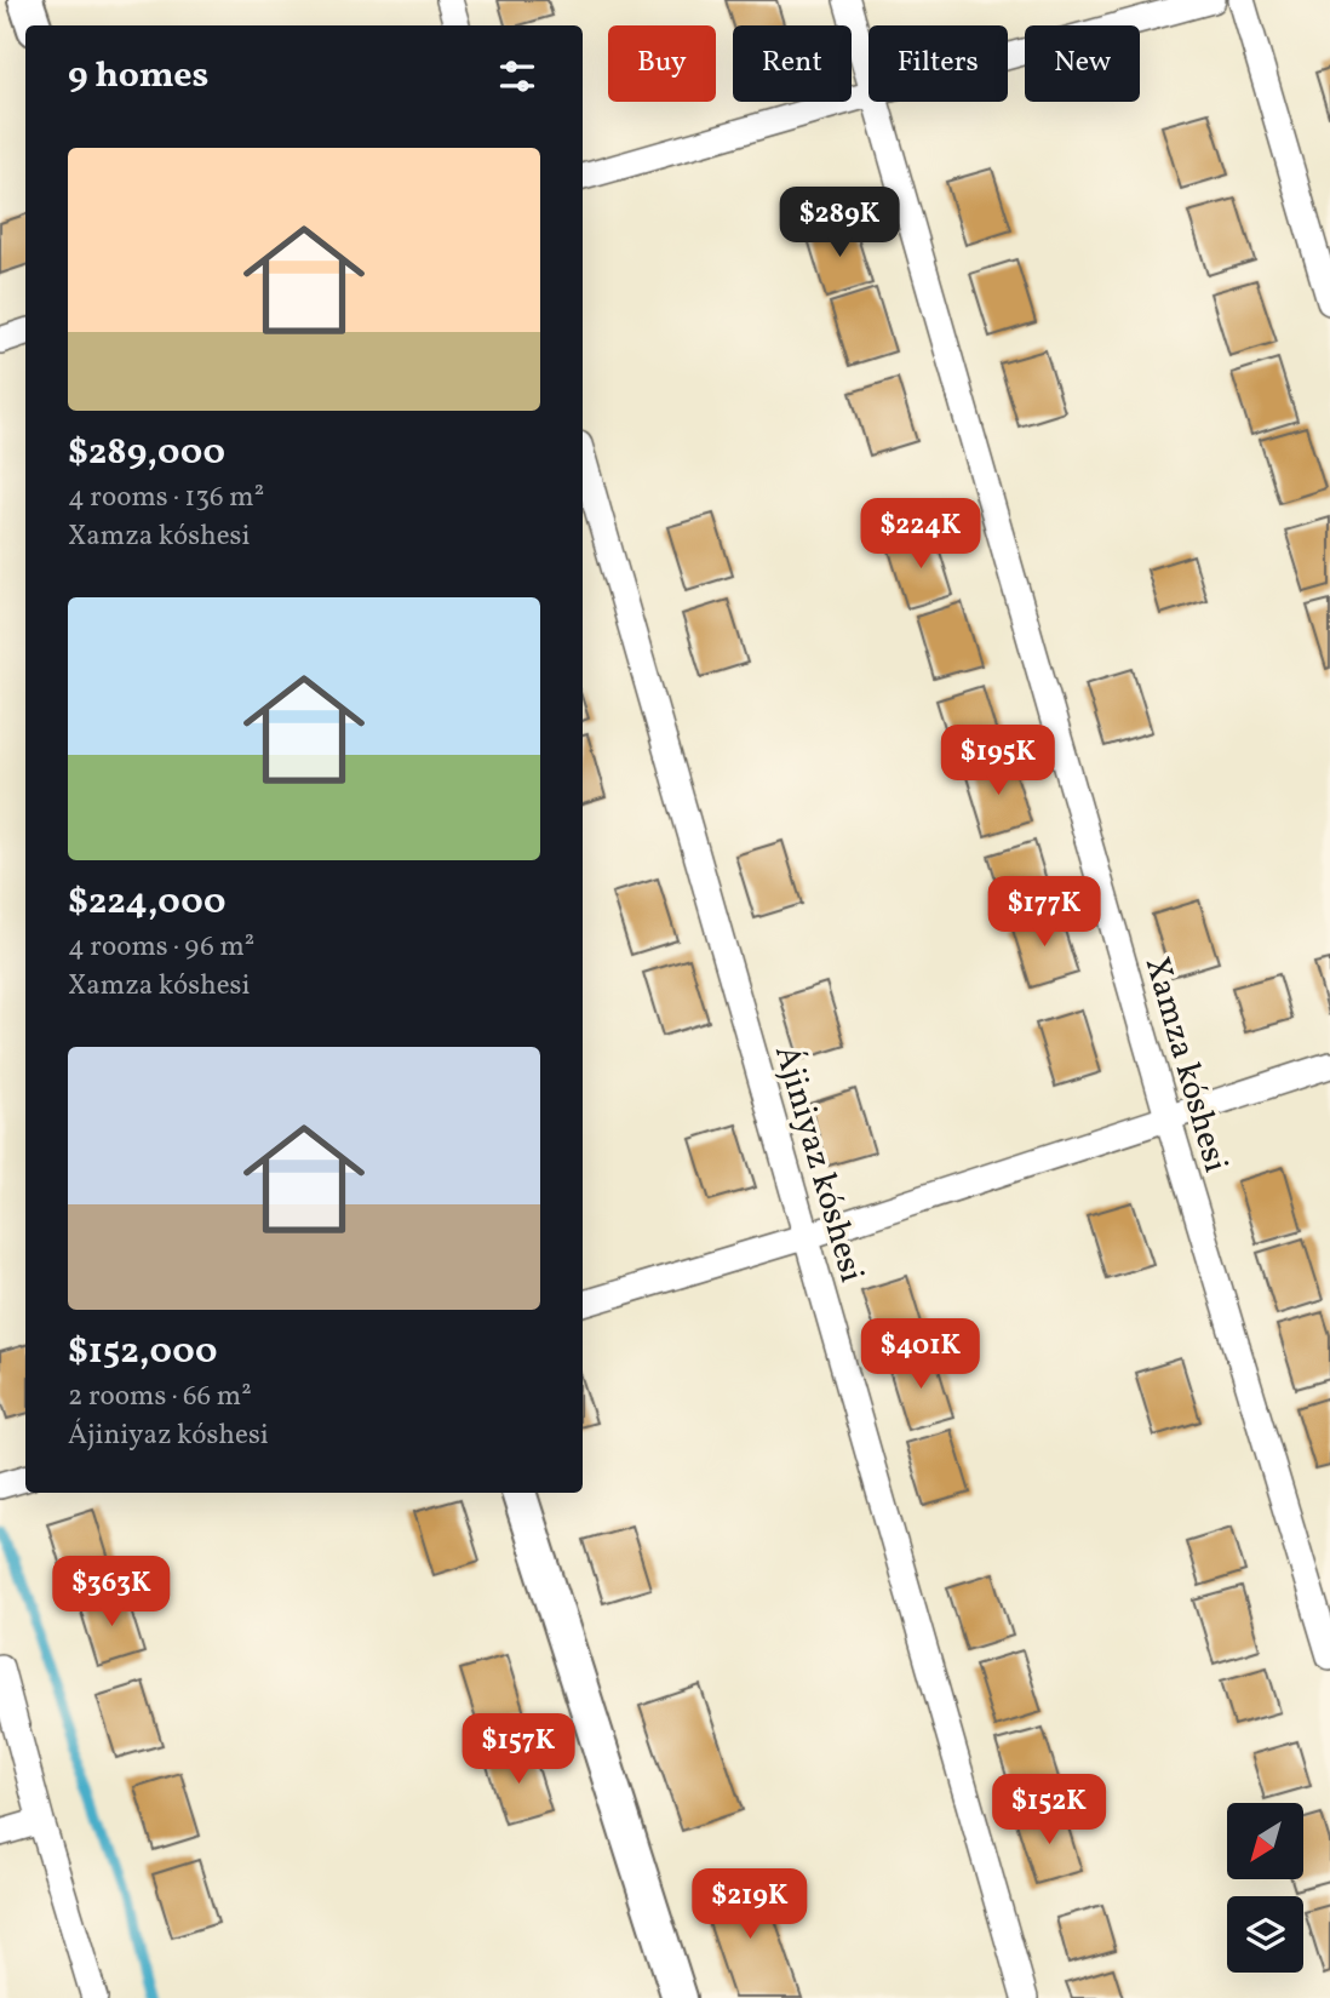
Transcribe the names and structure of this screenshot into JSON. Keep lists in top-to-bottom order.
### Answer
{
  "streets": {
    "street": ["Xamza kóshesi", "Ájiniyaz kóshesi"]
  },
  "north": "bottom left",
  "page": {
    "chip": [
      "Buy",
      "Rent",
      "Filters",
      "New"
    ],
    "heading": "9 homes",
    "list": [
      {
        "name": "$289,000",
        "note": "4 rooms · 136 m² · Xamza kóshesi"
      },
      {
        "name": "$224,000",
        "note": "4 rooms · 96 m² · Xamza kóshesi"
      },
      {
        "name": "$152,000",
        "note": "2 rooms · 66 m² · Ájiniyaz kóshesi"
      }
    ],
    "price": [
      "$289K",
      "$224K",
      "$195K",
      "$177K",
      "$401K",
      "$363K",
      "$157K",
      "$152K",
      "$219K"
    ]
  }
}
